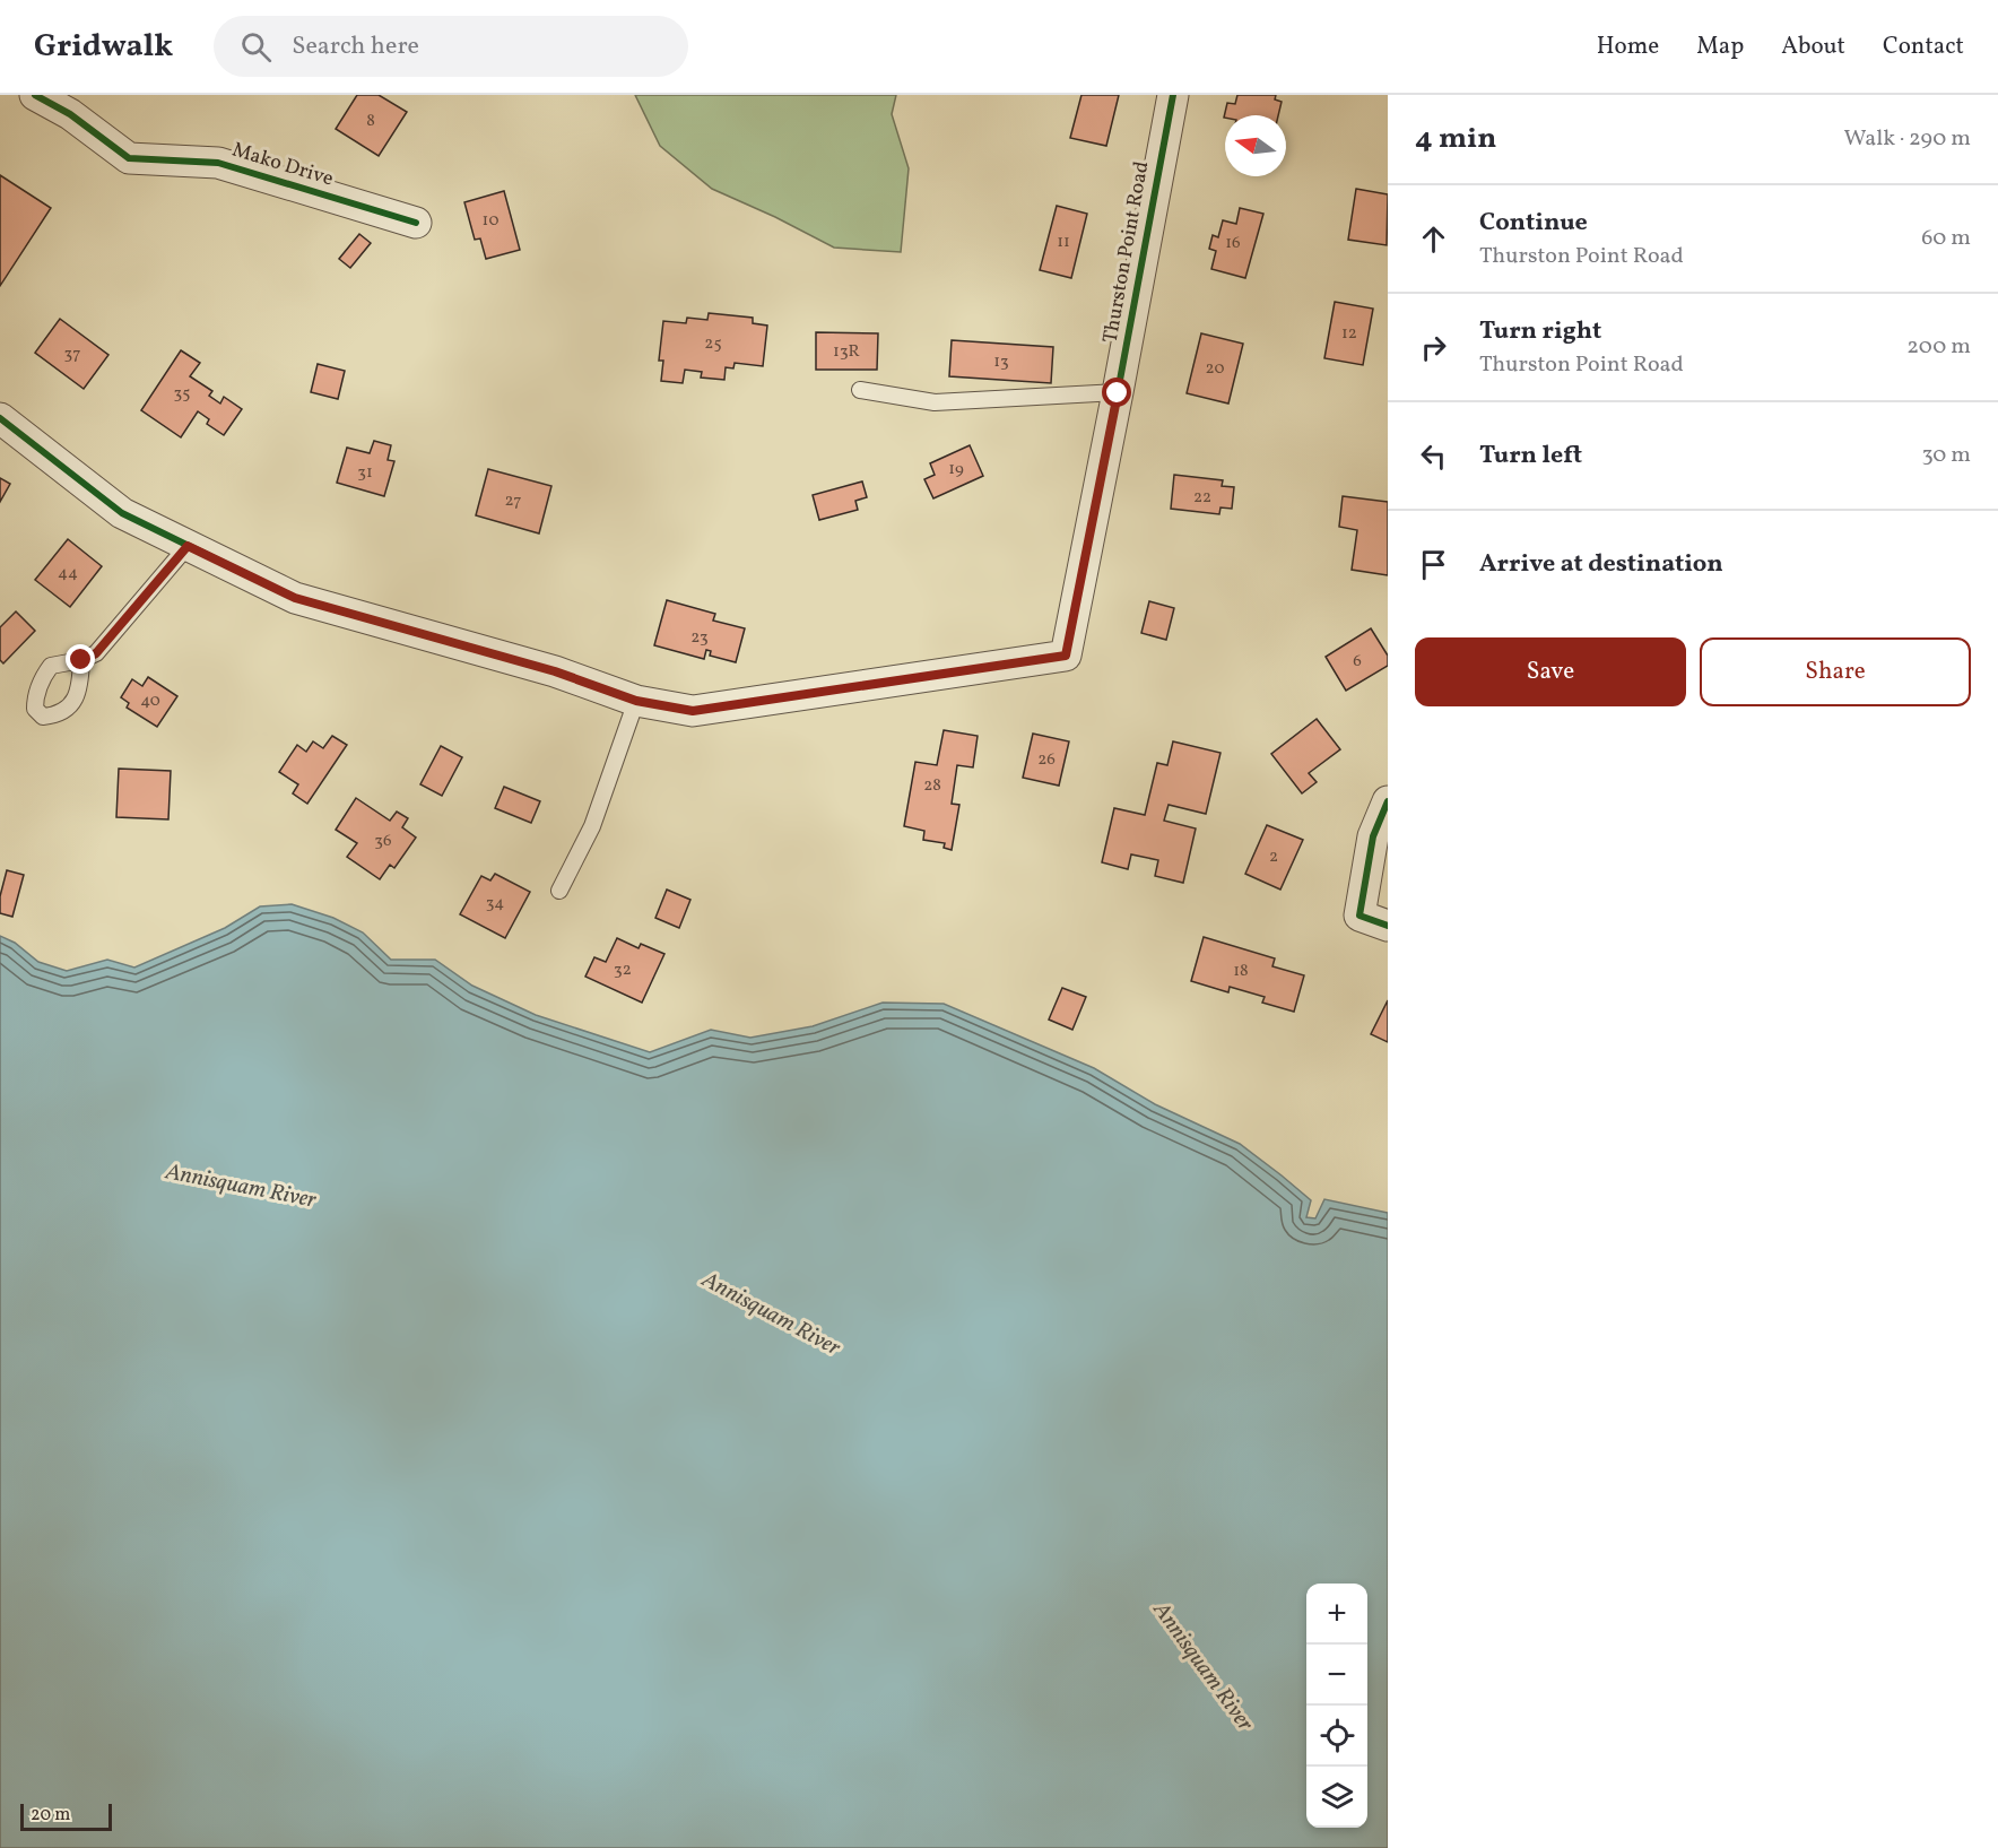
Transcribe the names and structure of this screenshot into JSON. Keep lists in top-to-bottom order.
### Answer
{
  "streets": {
    "street": ["Mako Drive", "Thurston Point Road"]
  },
  "water": ["Annisquam River"],
  "house_numbers": [
    "8",
    "10",
    "11",
    "16",
    "12",
    "25",
    "13R",
    "37",
    "13",
    "20",
    "35",
    "19",
    "31",
    "22",
    "27",
    "44",
    "23",
    "6",
    "40",
    "26",
    "28",
    "36",
    "2",
    "34",
    "32",
    "18"
  ],
  "scale_bar": "20 m",
  "north": "left",
  "page": {
    "header": "Gridwalk",
    "search": "Search here",
    "nav": [
      "Home",
      "Map",
      "About",
      "Contact"
    ],
    "heading": ["4 min", "Walk · 290 m"],
    "list": [
      ["Continue", "Thurston Point Road", "60 m"],
      ["Turn right", "Thurston Point Road", "200 m"],
      ["Turn left", "30 m"],
      "Arrive at destination"
    ],
    "buttons": ["Save", "Share"],
    "map_buttons": ["+", "−"],
    "scale": "20 m"
  }
}
